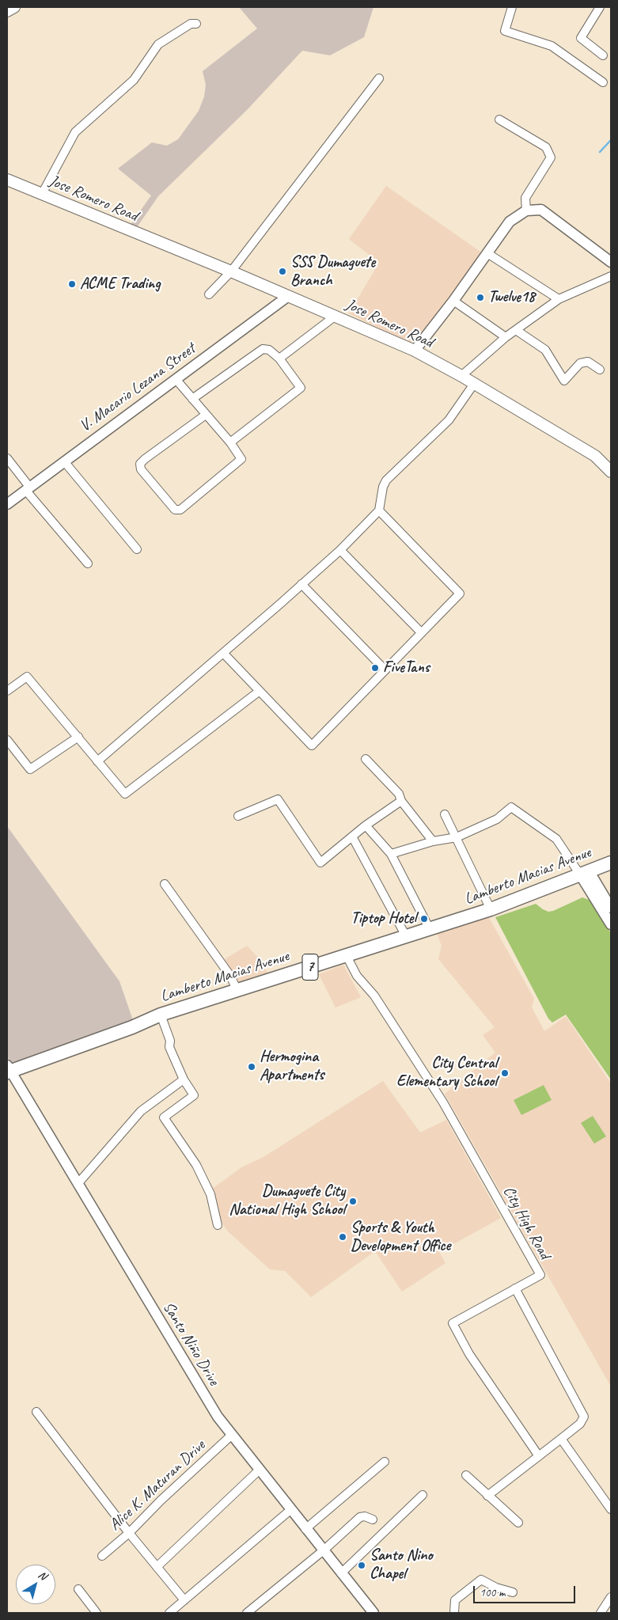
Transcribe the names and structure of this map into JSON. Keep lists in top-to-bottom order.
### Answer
{
  "streets": {
    "main road": ["Jose Romero Road", "Lamberto Macias Avenue", "7"],
    "street": [
      "V. Macario Lezana Street",
      "City High Road",
      "Santo Niño Drive",
      "Alice K. Maturan Drive"
    ]
  },
  "crossings": [
    ["Jose Romero Road", "V. Macario Lezana Street"],
    ["Lamberto Macias Avenue", "City High Road"],
    ["Lamberto Macias Avenue", "Santo Niño Drive"],
    ["Santo Niño Drive", "Alice K. Maturan Drive"]
  ],
  "places": [
    "SSS Dumaguete Branch",
    "ACME Trading",
    "Twelve18",
    "FiveTans",
    "Tiptop Hotel",
    "Hermogina Apartments",
    "City Central Elementary School",
    "Dumaguete City National High School",
    "Sports & Youth Development Office",
    "Santo Nino Chapel"
  ],
  "scale_bar": "100 m",
  "north": "top right"
}
